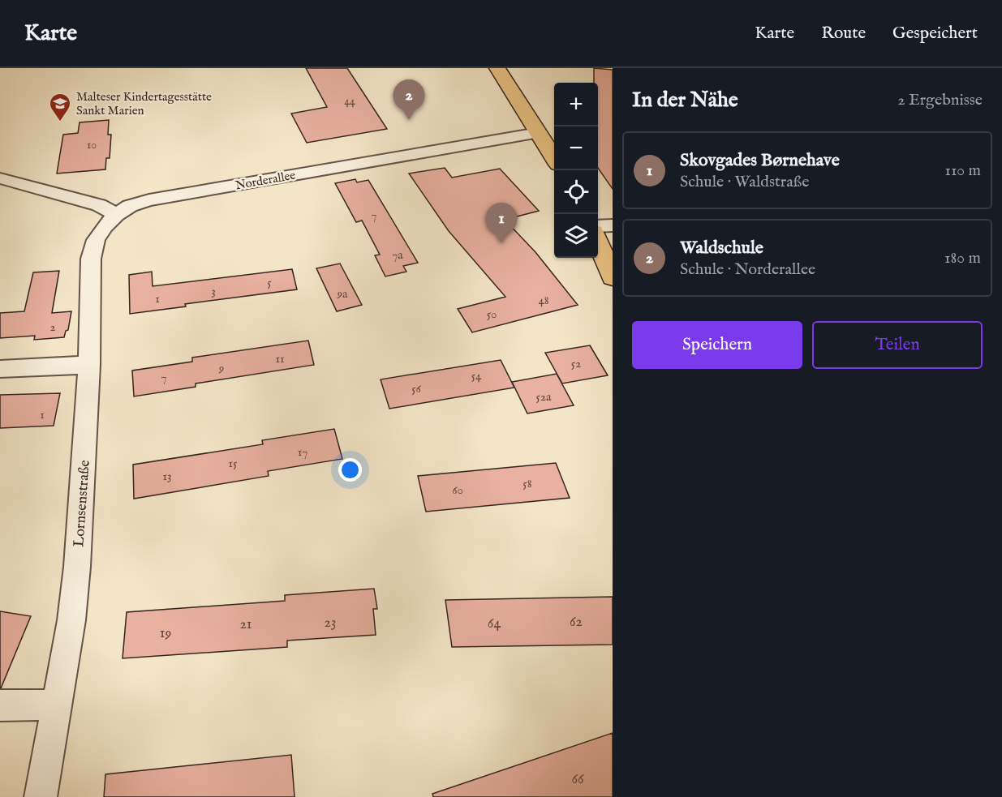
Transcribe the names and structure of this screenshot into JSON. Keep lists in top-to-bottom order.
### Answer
{
  "streets": {
    "street": ["Norderallee", "Lornsenstraße"]
  },
  "crossings": [
    ["Norderallee", "Lornsenstraße"]
  ],
  "places": {
    "school or university": ["Malteser Kindertagesstätte Sankt Marien"]
  },
  "house_numbers": [
    "44",
    "10",
    "7",
    "7a",
    "5",
    "3",
    "9a",
    "1",
    "48",
    "50",
    "2",
    "11",
    "52",
    "9",
    "54",
    "7",
    "56",
    "52a",
    "1",
    "17",
    "15",
    "13",
    "58",
    "60",
    "62",
    "23",
    "64",
    "21",
    "19",
    "66"
  ],
  "page": {
    "header": "Karte",
    "nav": ["Karte", "Route", "Gespeichert"],
    "heading": ["In der Nähe", "2 Ergebnisse"],
    "pins": ["2", "1"],
    "map_buttons": ["+", "−"],
    "list": [
      {
        "mark": "1",
        "name": "Skovgades Børnehave",
        "note": "Schule · Waldstraße",
        "value": "110 m"
      },
      {
        "mark": "2",
        "name": "Waldschule",
        "note": "Schule · Norderallee",
        "value": "180 m"
      }
    ],
    "buttons": ["Speichern", "Teilen"]
  }
}
